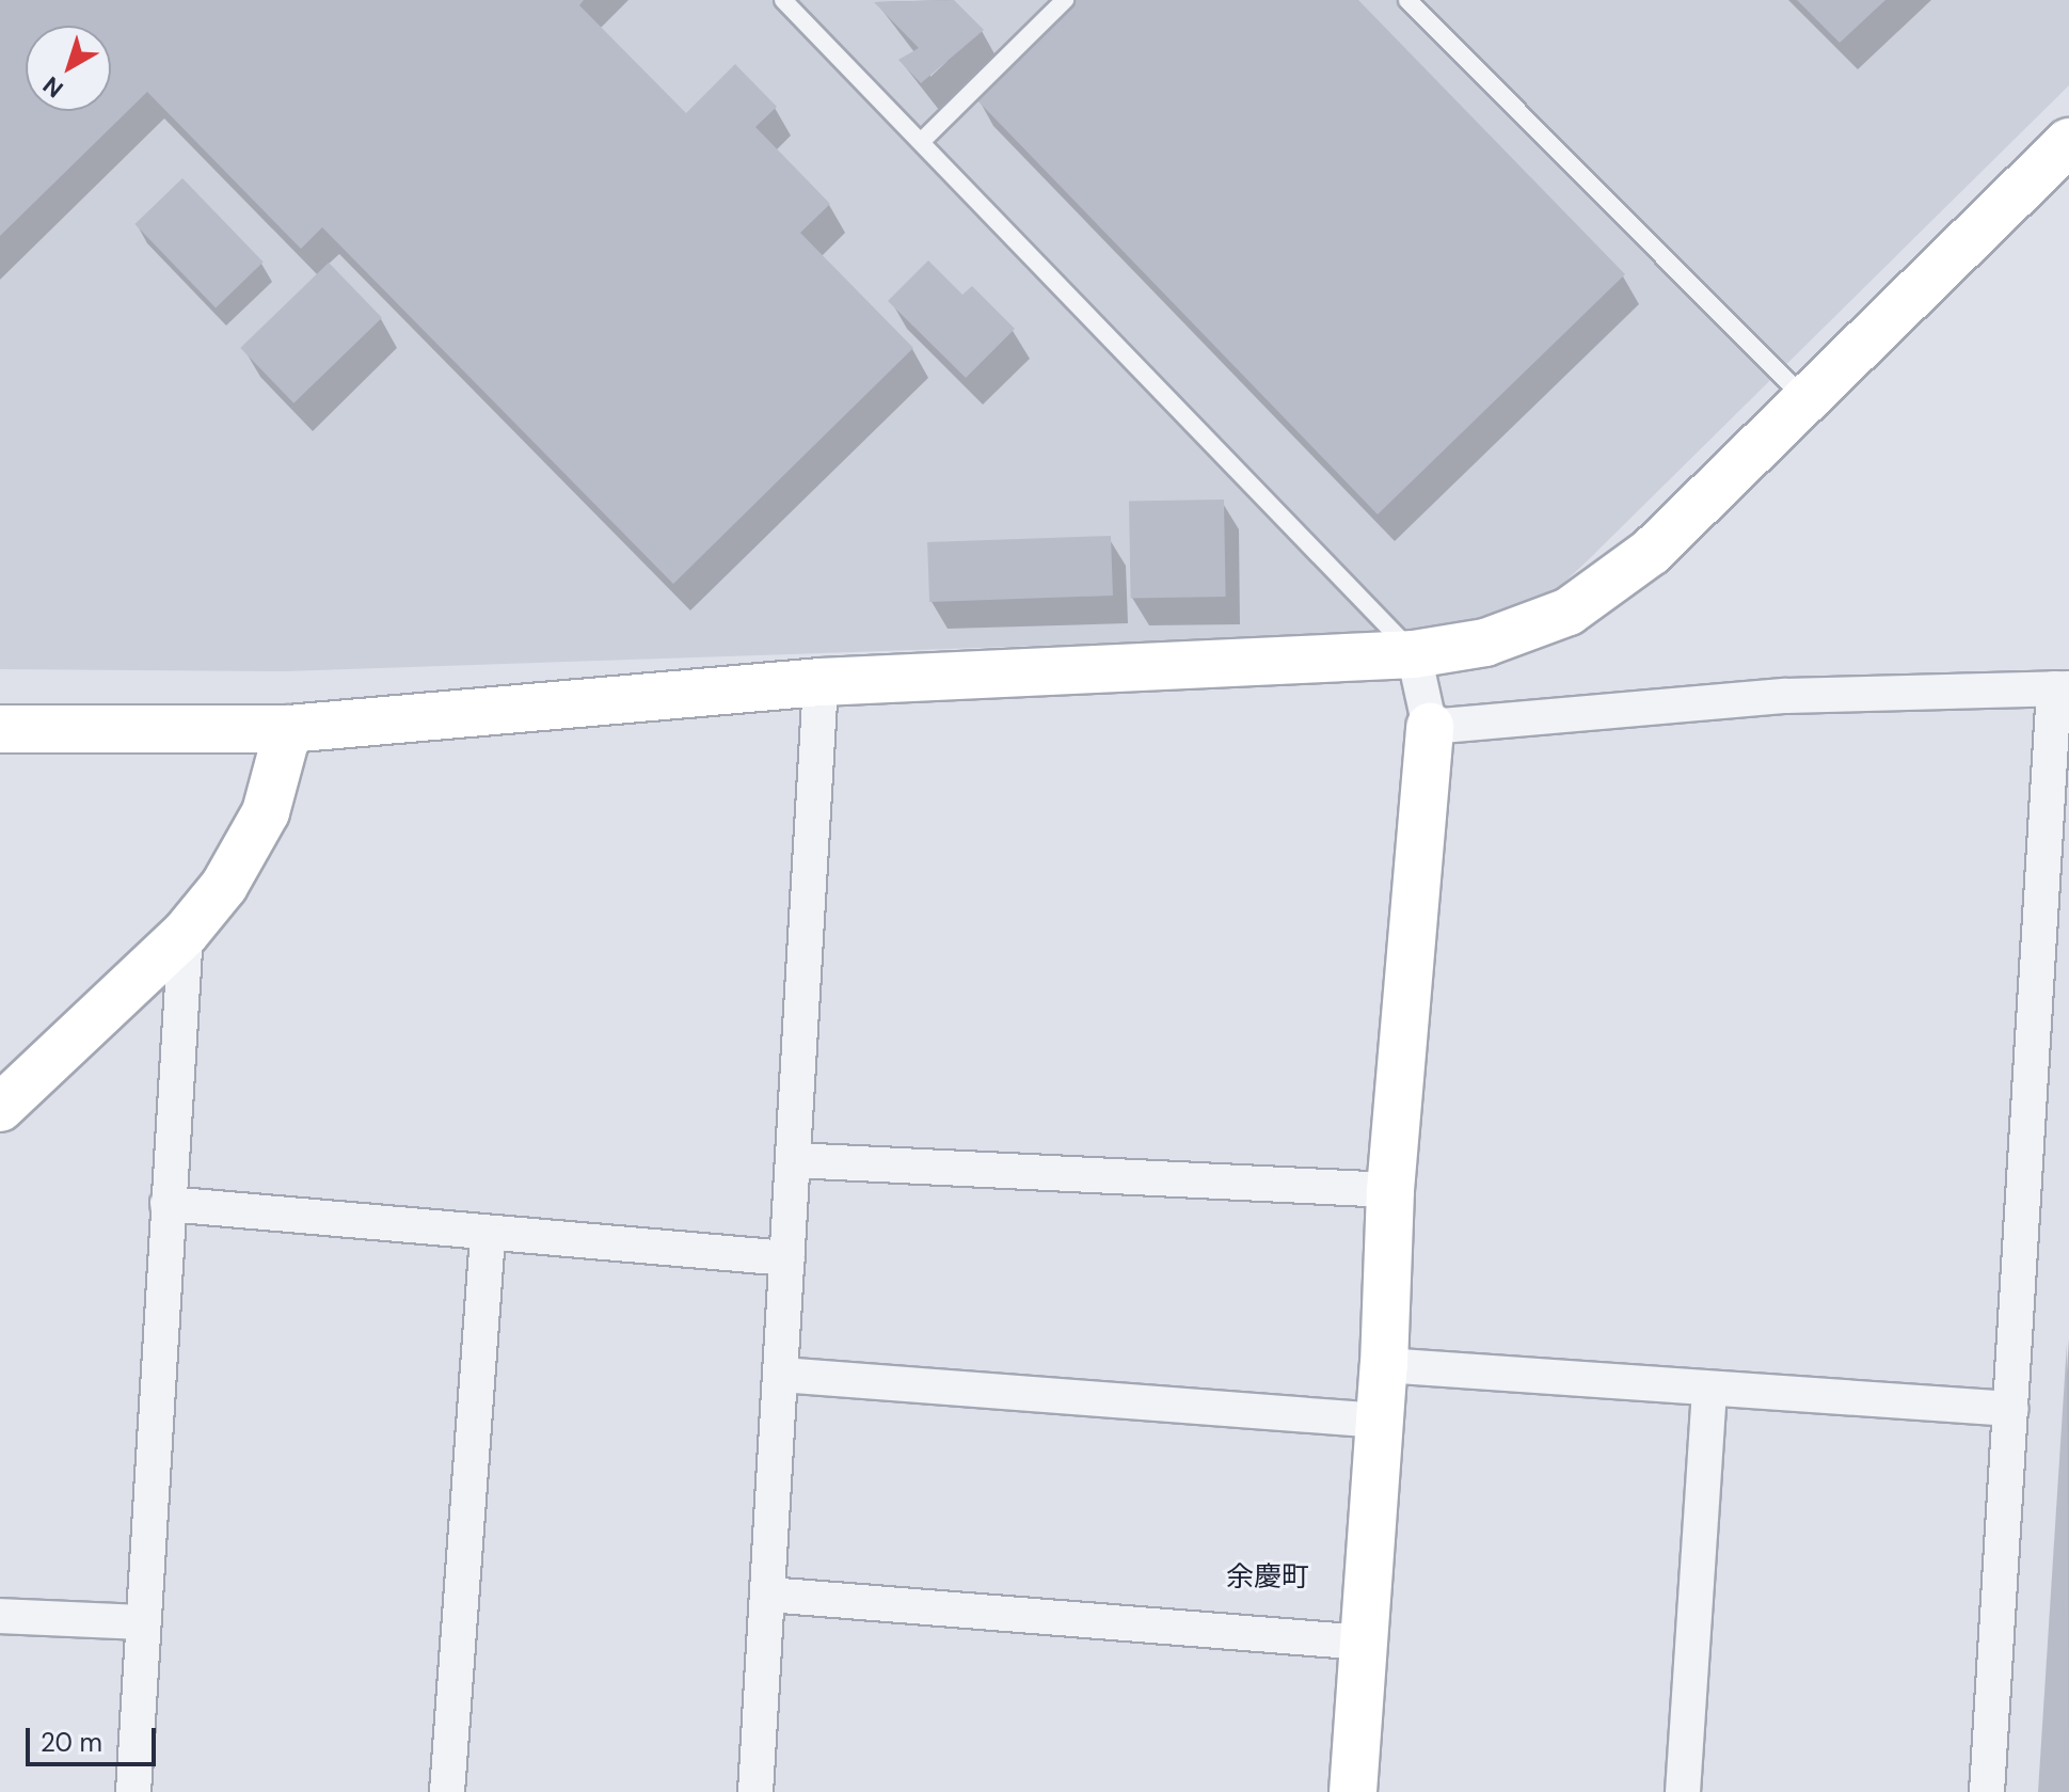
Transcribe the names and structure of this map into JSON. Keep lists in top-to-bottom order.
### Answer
{
  "districts": ["余慶町"],
  "scale_bar": "20 m",
  "north": "bottom left"
}
